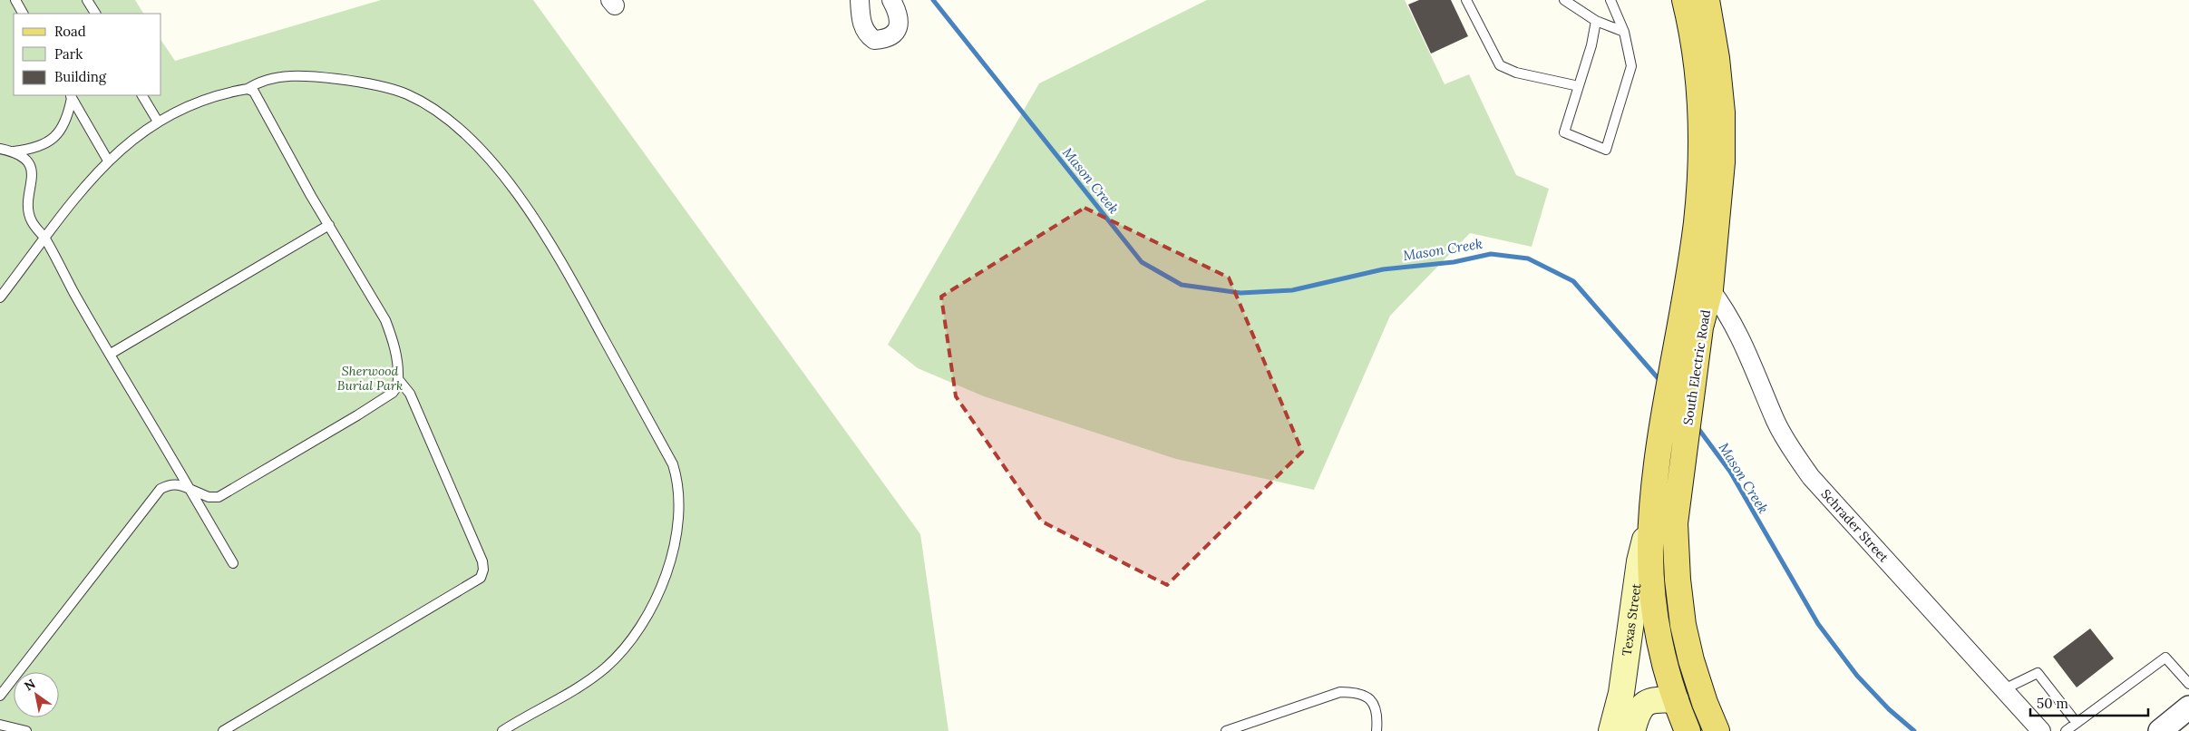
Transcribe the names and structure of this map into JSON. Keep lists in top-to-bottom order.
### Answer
{
  "streets": {
    "main road": ["South Electric Road", "Texas Street"],
    "street": ["Schrader Street"]
  },
  "crossings": [
    ["South Electric Road", "Schrader Street"],
    ["South Electric Road", "Texas Street"]
  ],
  "water": ["Mason Creek"],
  "parks": ["Sherwood Burial Park"],
  "legend": ["Road", "Park", "Building"],
  "scale_bar": "50 m",
  "north": "top left"
}
